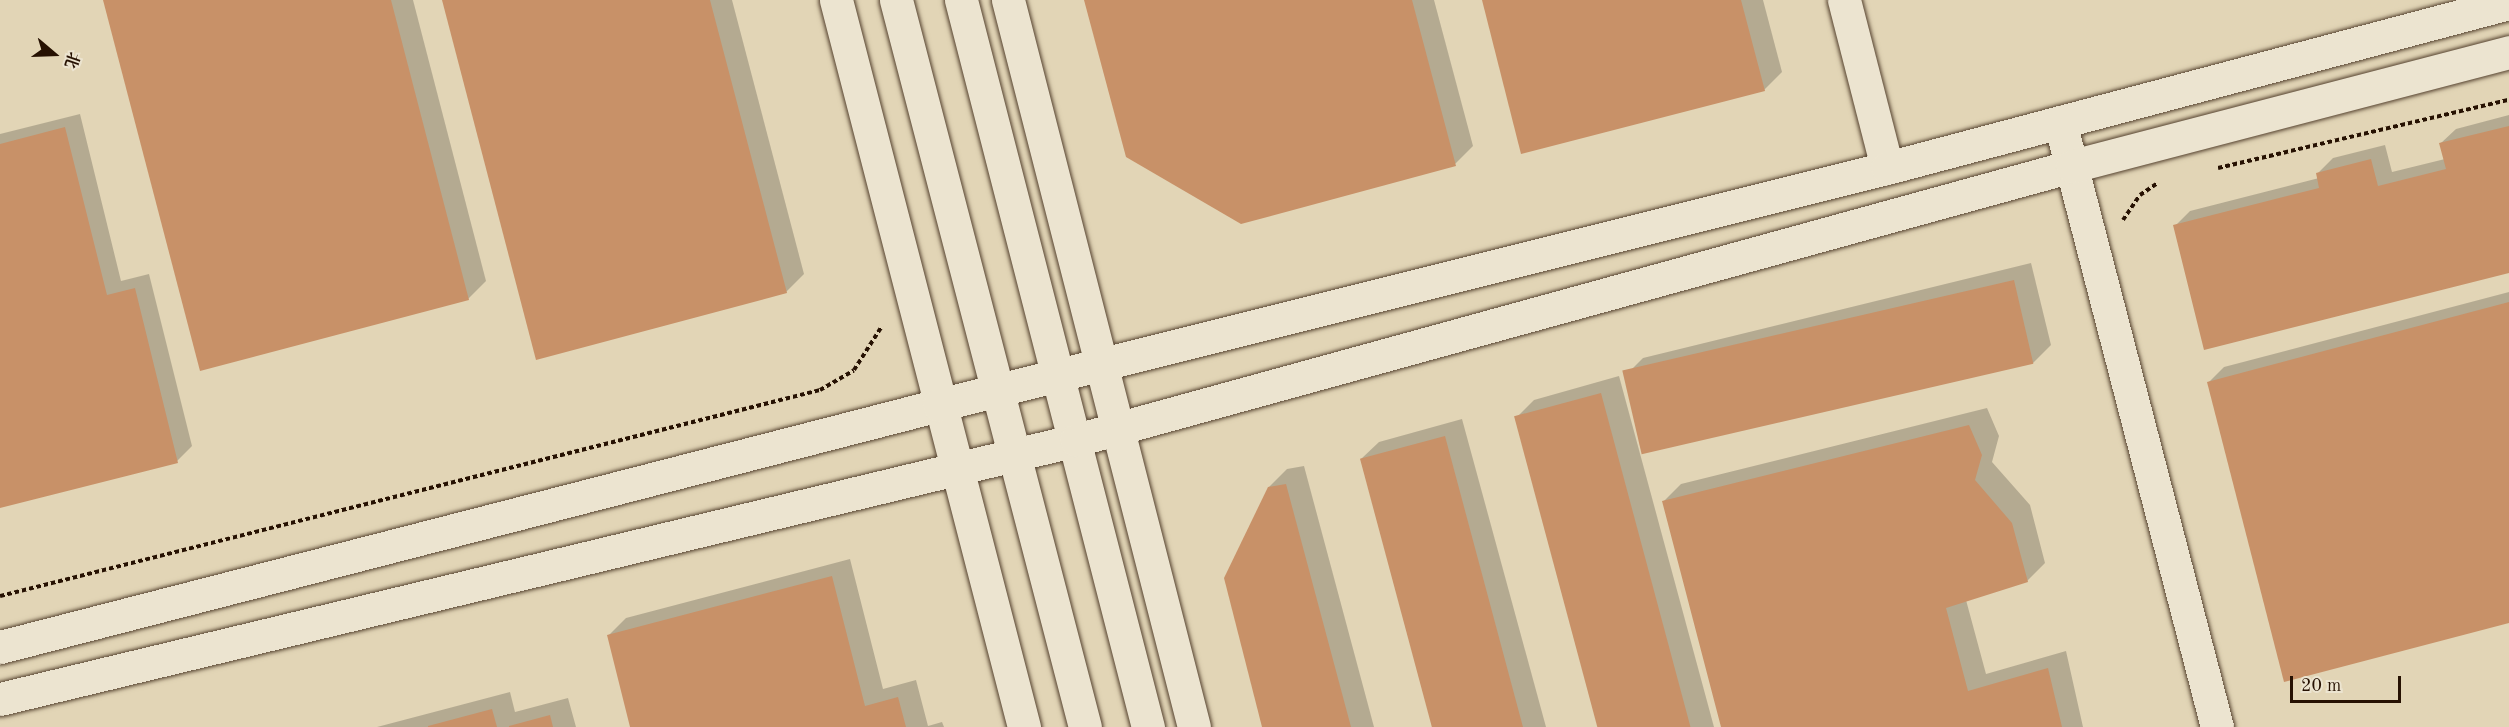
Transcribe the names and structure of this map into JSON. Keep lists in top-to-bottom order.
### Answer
{
  "scale_bar": "20 m",
  "north": "right"
}
